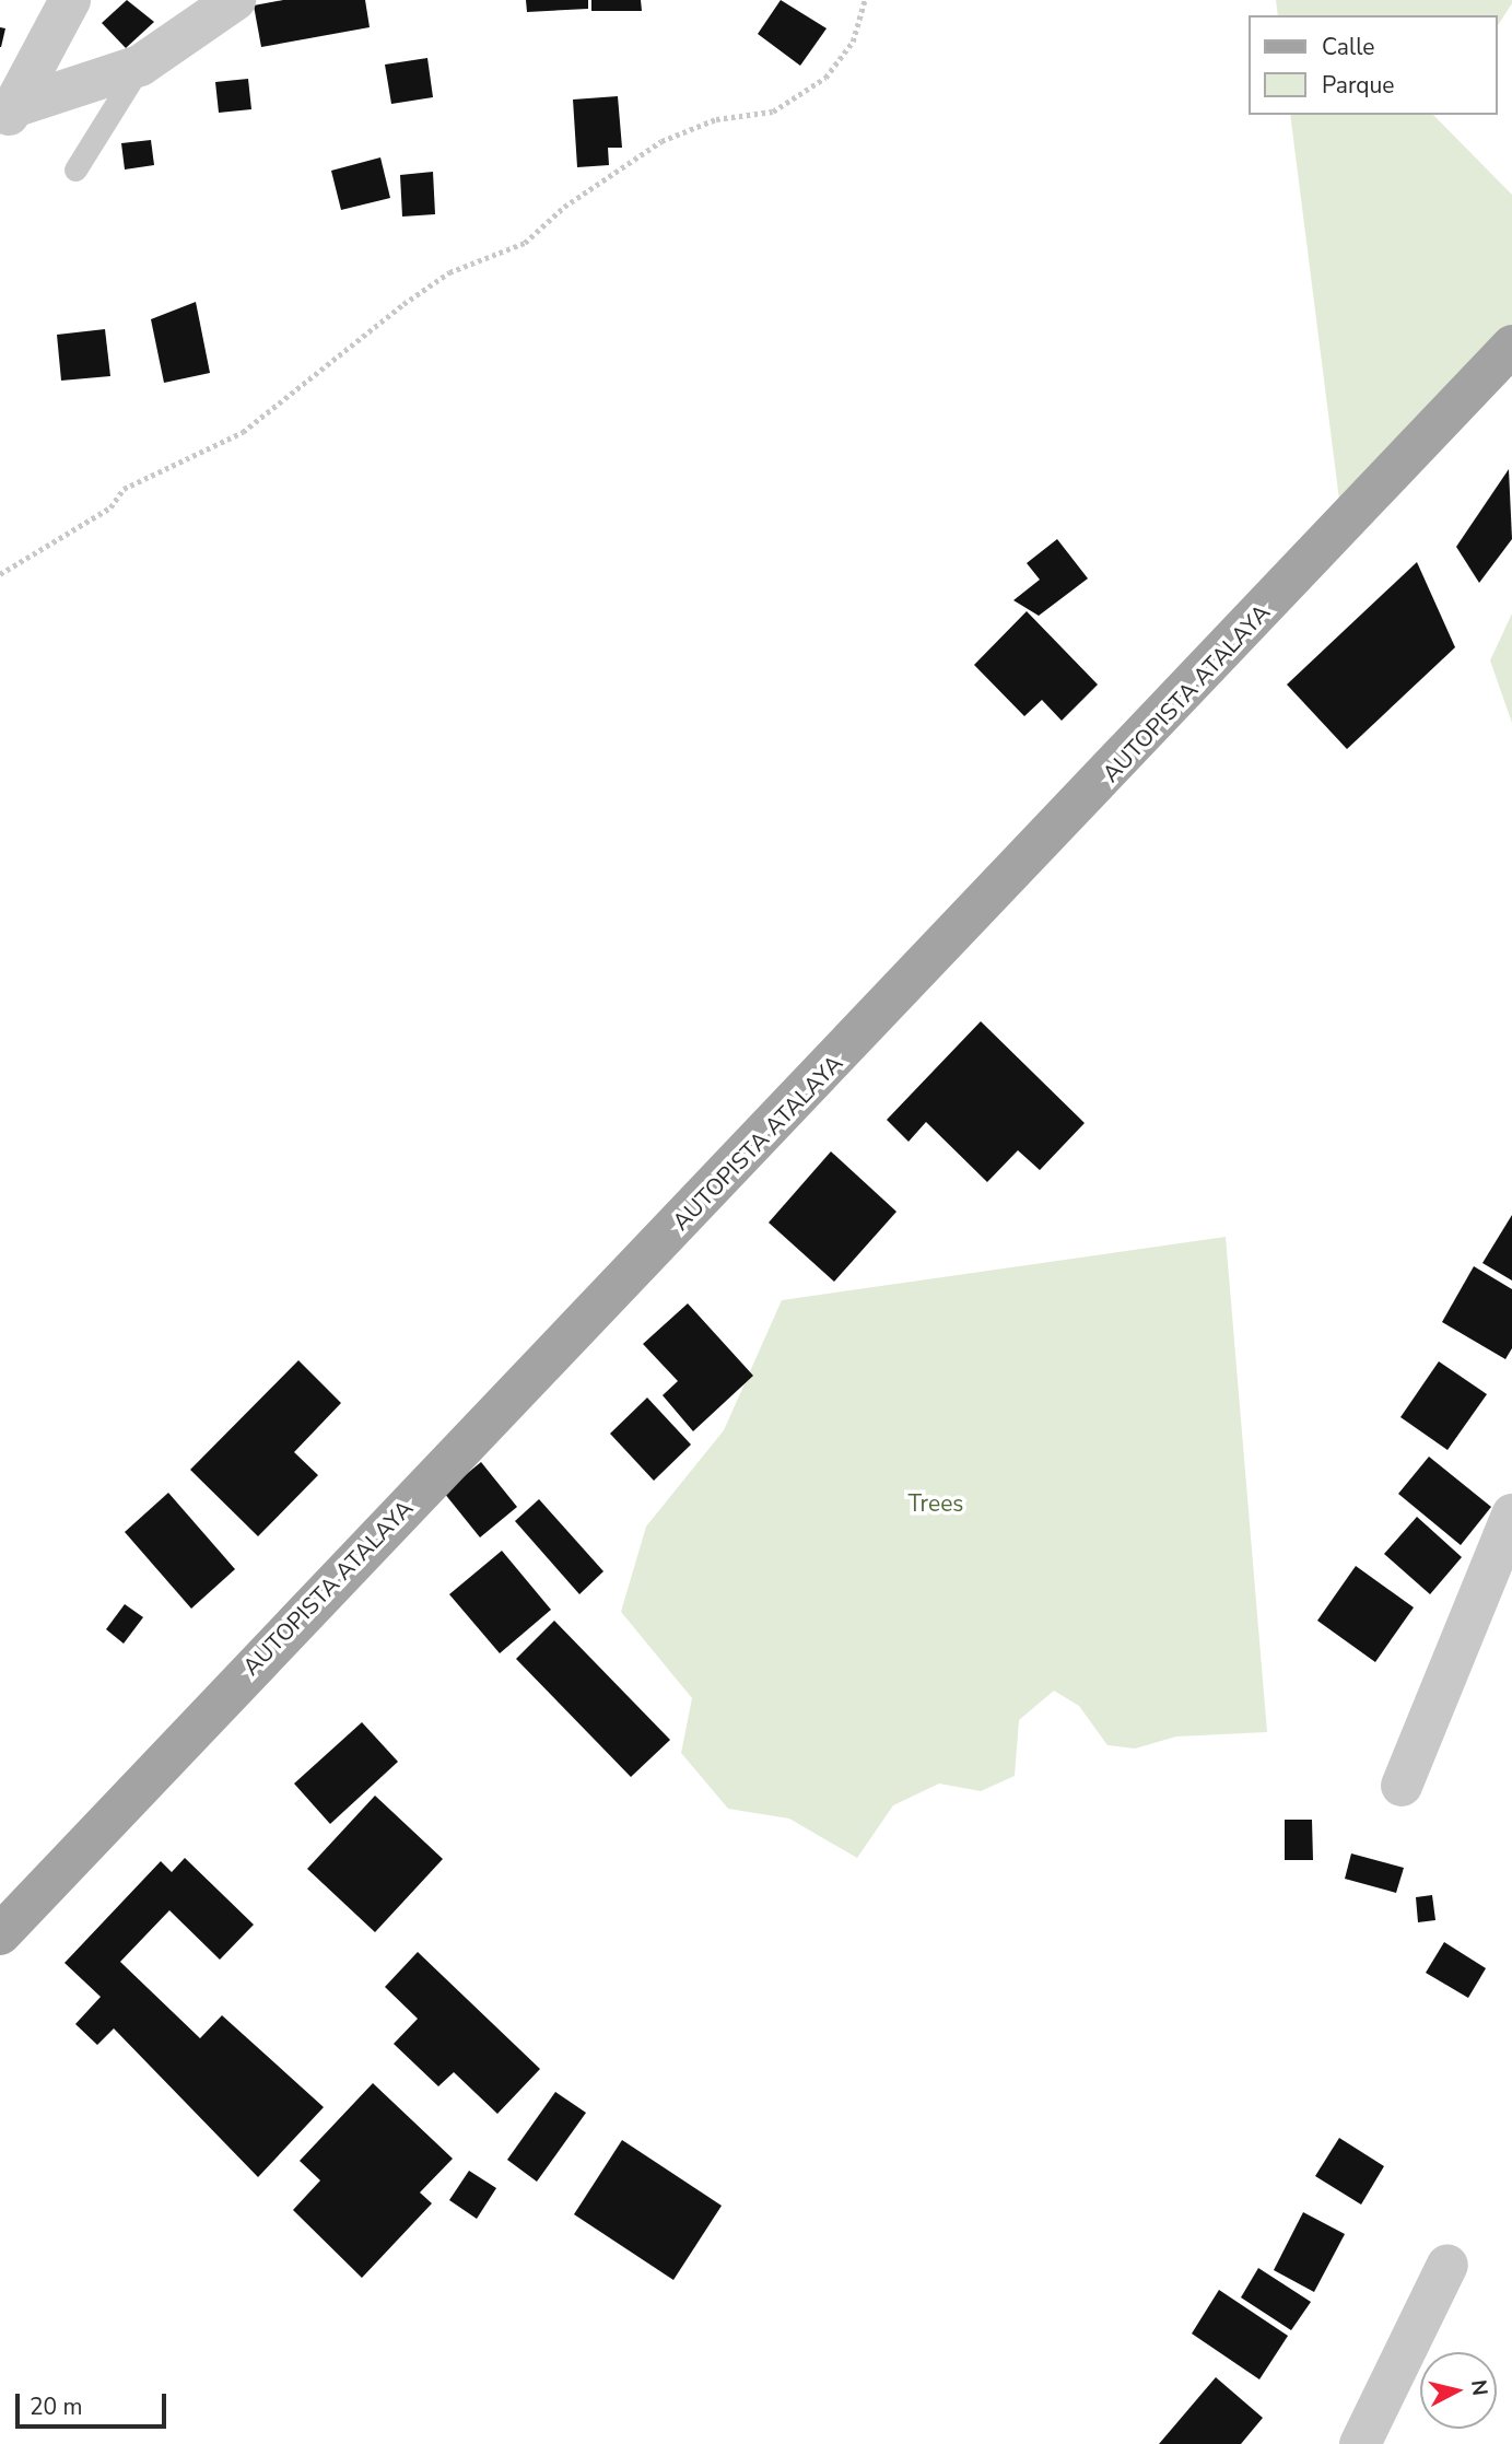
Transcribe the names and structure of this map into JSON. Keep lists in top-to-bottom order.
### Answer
{
  "streets": {
    "main road": ["AUTOPISTA ATALAYA"]
  },
  "parks": ["Trees"],
  "legend": ["Calle", "Parque"],
  "scale_bar": "20 m",
  "north": "right"
}
